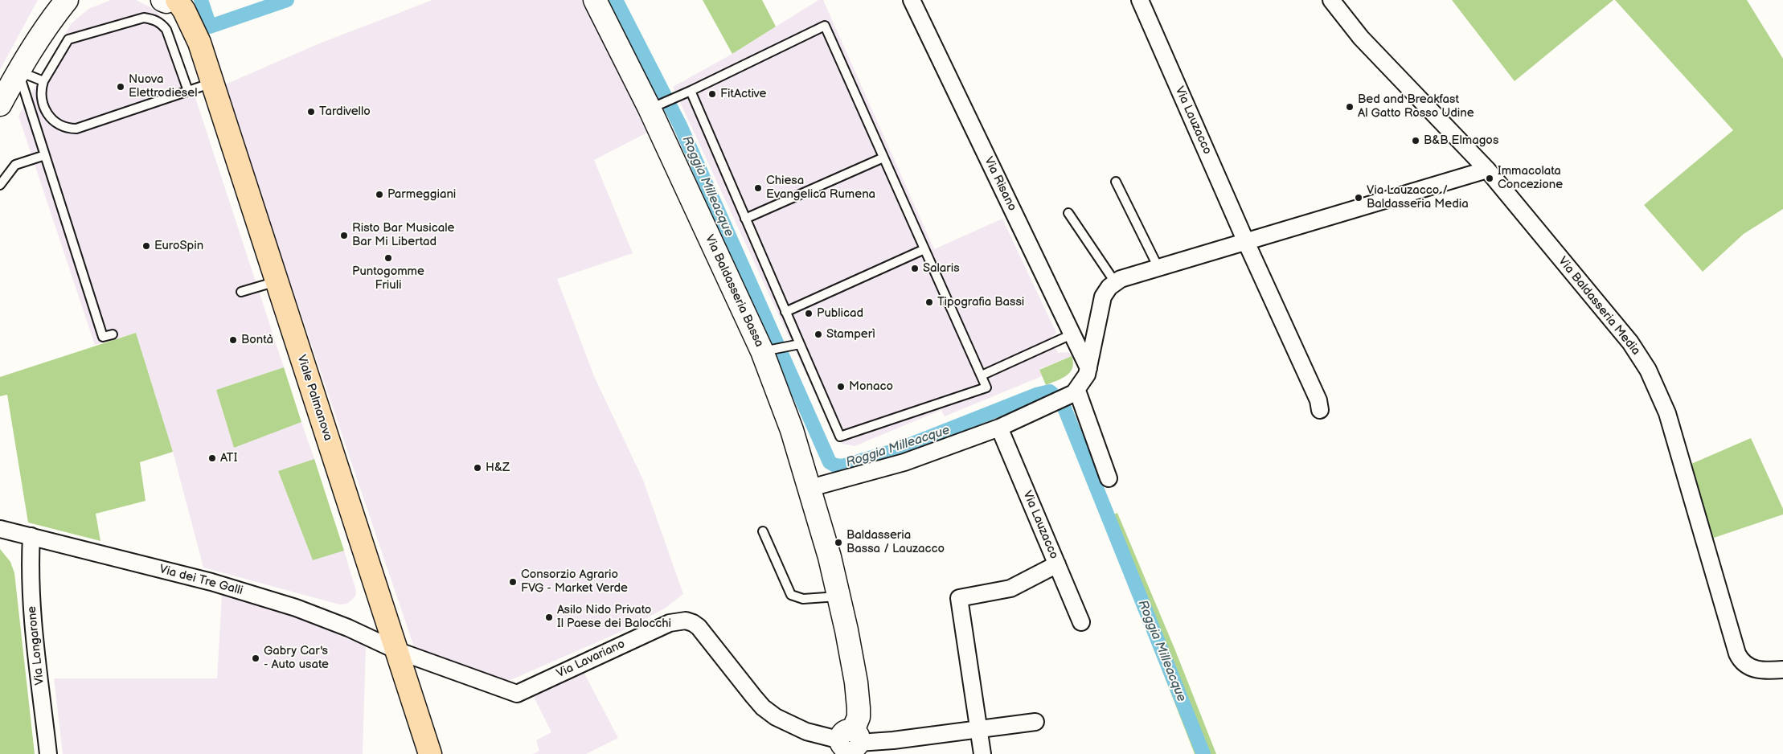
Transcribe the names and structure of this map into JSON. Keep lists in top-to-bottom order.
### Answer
{
  "streets": {
    "main road": ["Viale Palmanova"],
    "street": [
      "Via Lauzacco",
      "Via Risano",
      "Via Baldasseria Bassa",
      "Via Baldasseria Media",
      "Via dei Tre Galli",
      "Via Longarone",
      "Via Lavariano"
    ]
  },
  "crossings": [
    ["Via Baldasseria Bassa", "Via Lavariano"],
    ["Viale Palmanova", "Via dei Tre Galli"],
    ["Viale Palmanova", "Via Lavariano"],
    ["Via dei Tre Galli", "Via Longarone"],
    ["Via dei Tre Galli", "Via Lavariano"]
  ],
  "water": ["Roggia Milleacque"],
  "places": [
    "Nuova Elettrodiesel",
    "FitActive",
    "Bed and Breakfast Al Gatto Rosso Udine",
    "Tardivello",
    "B&B Elmagos",
    "Immacolata Concezione",
    "Chiesa Evangelica Rumena",
    "Parmeggiani",
    "Via Lauzacco / Baldasseria Media",
    "Risto Bar Musicale Bar Mi Libertad",
    "EuroSpin",
    "Puntogomme Friuli",
    "Salaris",
    "Tipografia Bassi",
    "Publicad",
    "Stamperì",
    "Bontà",
    "Monaco",
    "ATI",
    "H&Z",
    "Baldasseria Bassa / Lauzacco",
    "Consorzio Agrario FVG - Market Verde",
    "Asilo Nido Privato Il Paese dei Balocchi",
    "Gabry Car's - Auto usate"
  ]
}
